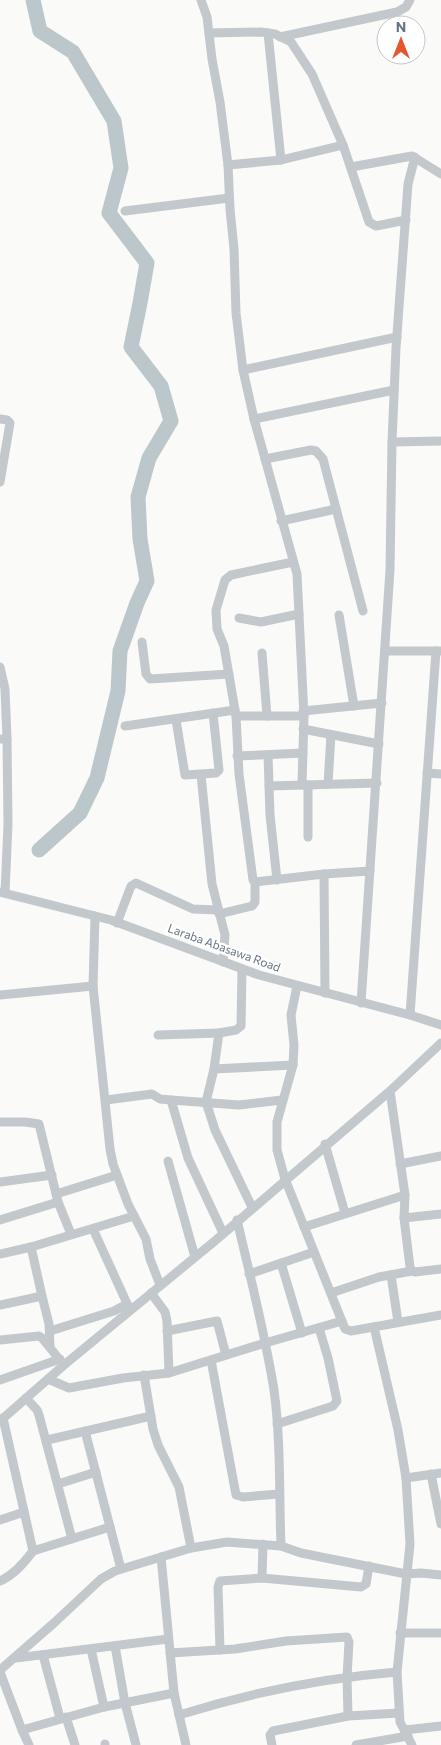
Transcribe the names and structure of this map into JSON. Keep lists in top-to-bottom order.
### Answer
{
  "streets": {
    "street": ["Laraba Abasawa Road"]
  },
  "north": "top"
}
